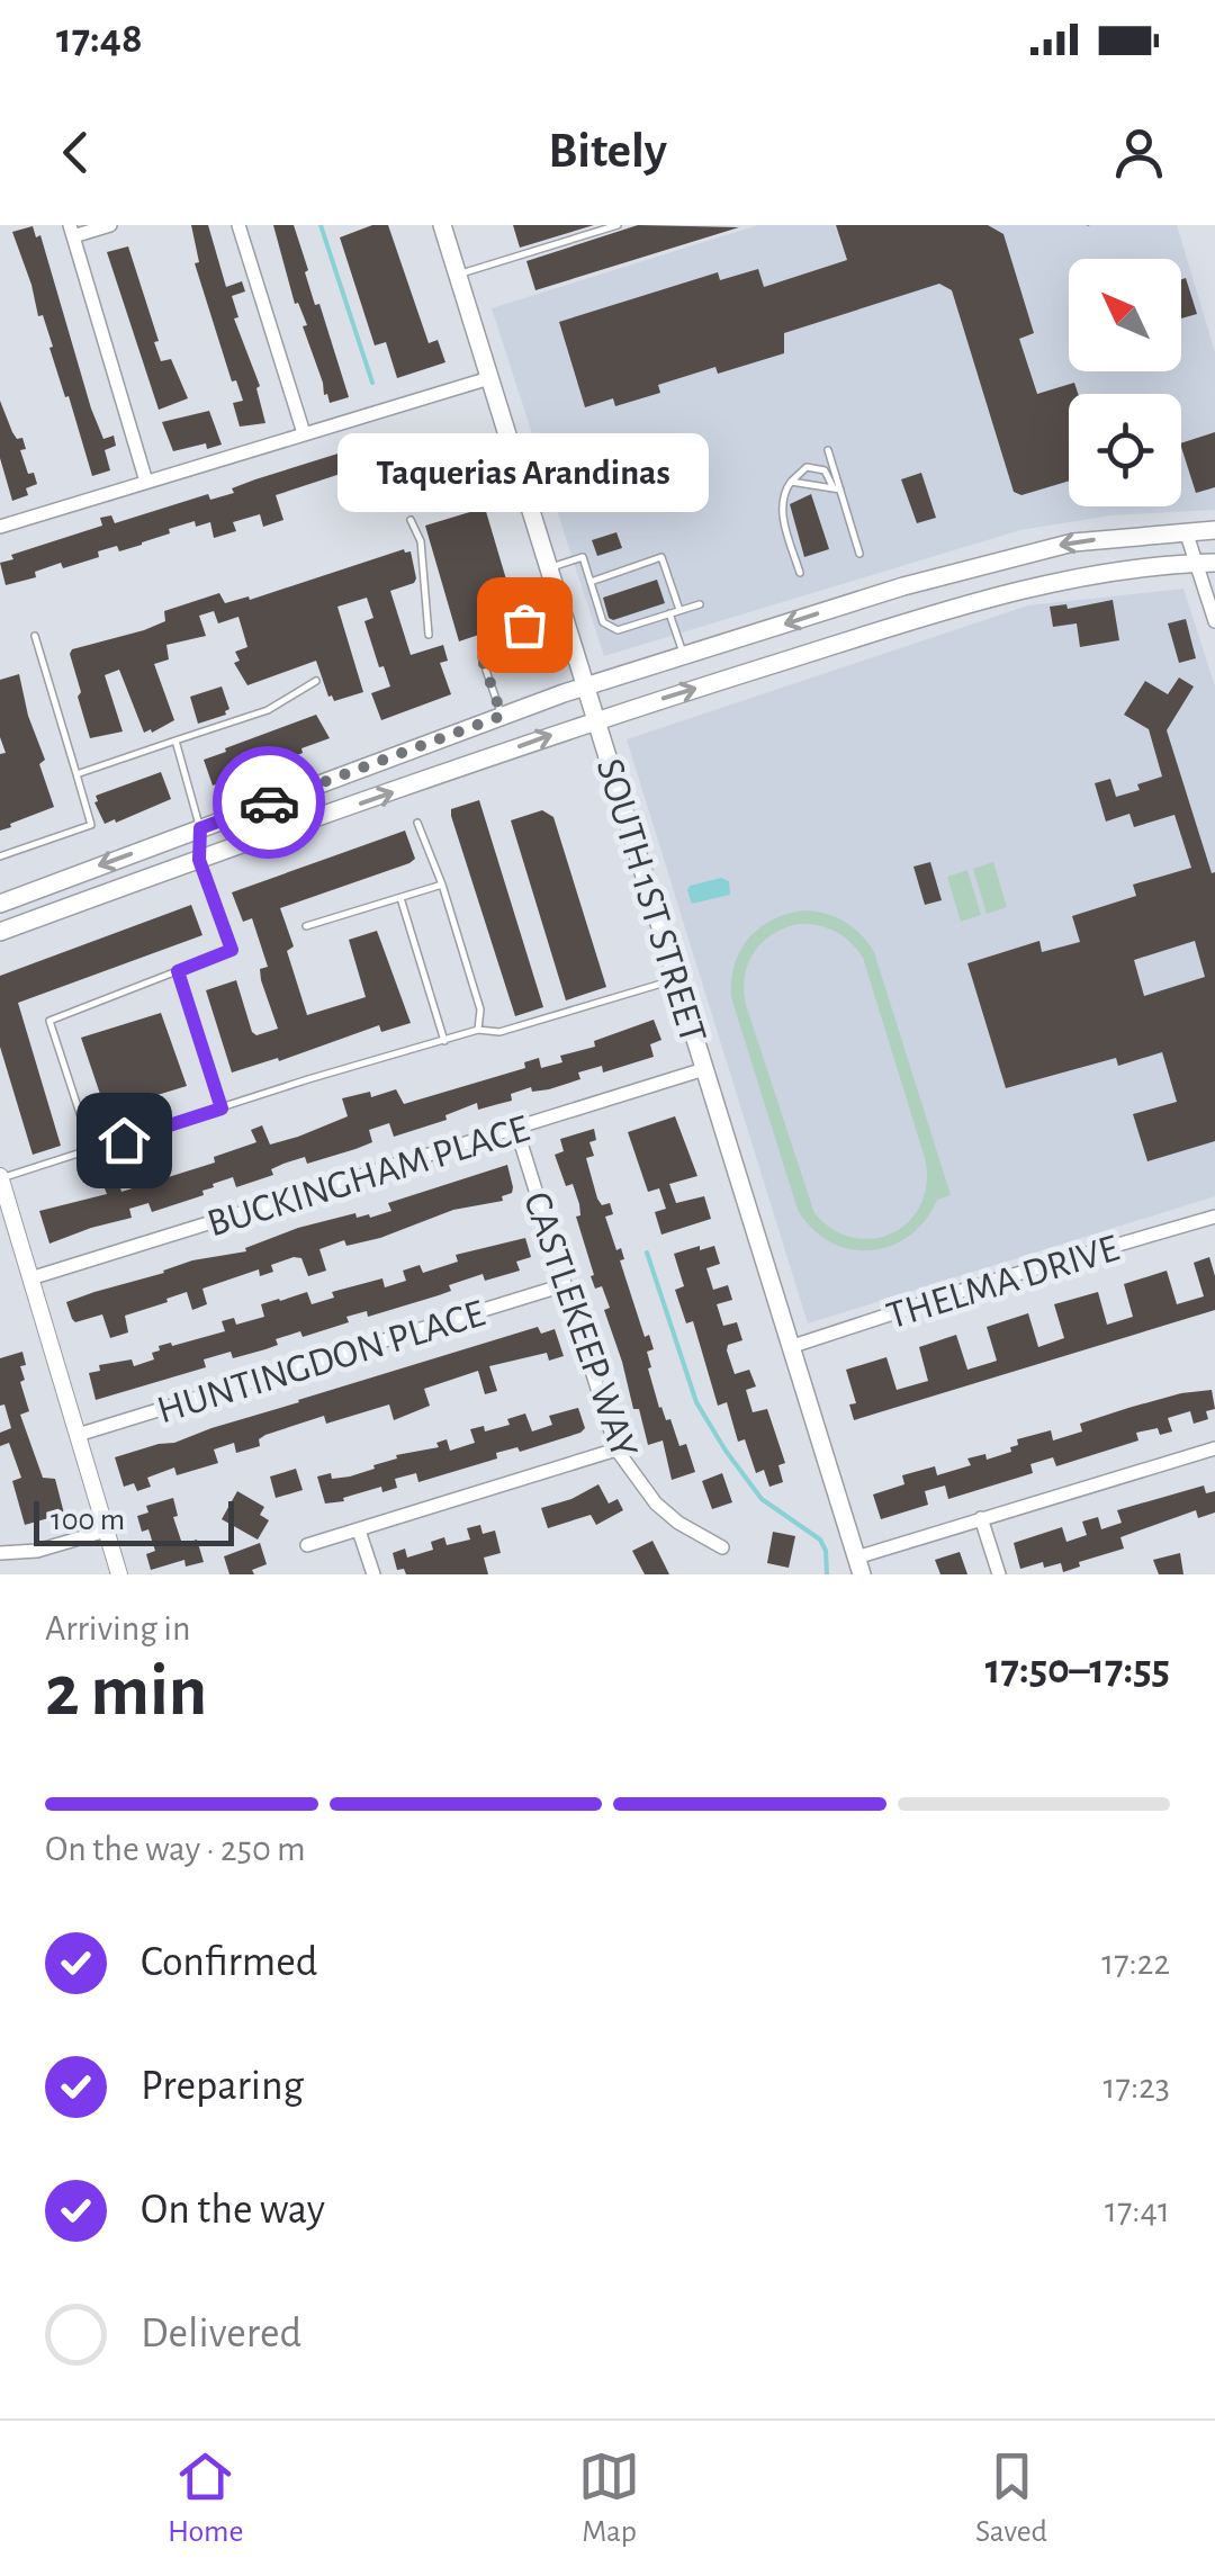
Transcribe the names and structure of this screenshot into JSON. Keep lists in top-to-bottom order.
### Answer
{
  "streets": {
    "main road": ["SOUTH 1ST STREET"],
    "street": [
      "BUCKINGHAM PLACE",
      "THELMA DRIVE",
      "CASTLEKEEP WAY",
      "HUNTINGDON PLACE"
    ]
  },
  "crossings": [
    ["SOUTH 1ST STREET", "BUCKINGHAM PLACE"],
    ["SOUTH 1ST STREET", "THELMA DRIVE"],
    ["BUCKINGHAM PLACE", "CASTLEKEEP WAY"],
    ["CASTLEKEEP WAY", "HUNTINGDON PLACE"]
  ],
  "places": ["Taquerias Arandinas"],
  "scale_bar": "100 m",
  "north": "top left",
  "page": {
    "status": "17:48",
    "header": "Bitely",
    "bubble": "Taquerias Arandinas",
    "scale": "100 m",
    "heading": ["2 min", "Arriving in", "17:50–17:55"],
    "bar": "On the way · 250 m",
    "list": [
      ["Confirmed", "17:22"],
      ["Preparing", "17:23"],
      ["On the way", "17:41"],
      "Delivered"
    ],
    "tabs": ["Home", "Map", "Saved"]
  }
}
